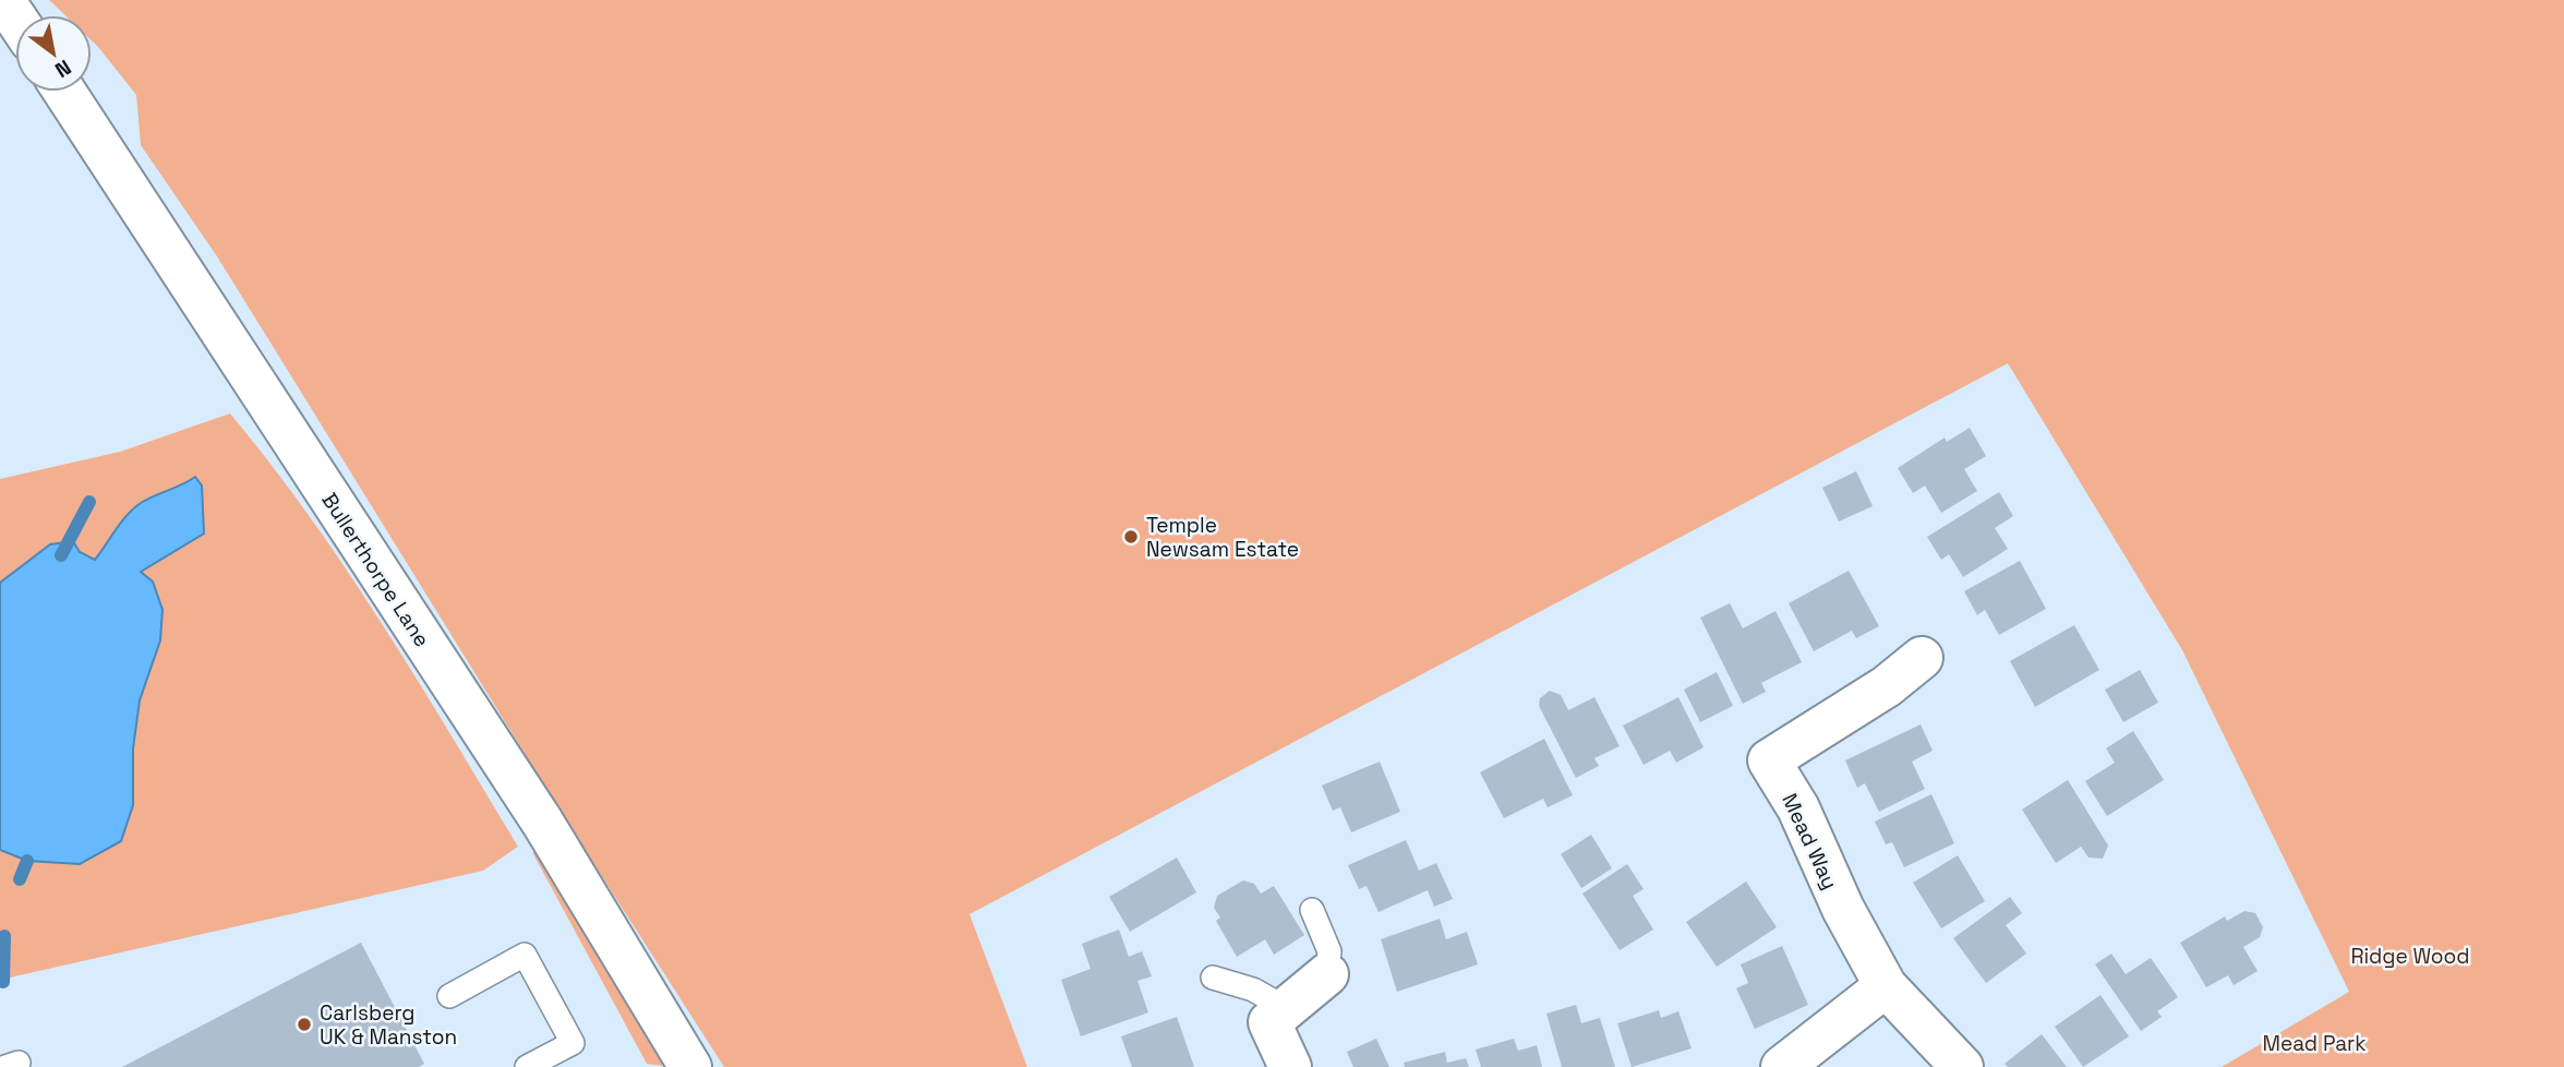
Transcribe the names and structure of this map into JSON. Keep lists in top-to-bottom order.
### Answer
{
  "streets": {
    "street": ["Bullerthorpe Lane", "Mead Way"]
  },
  "parks": ["Ridge Wood", "Mead Park"],
  "places": ["Temple Newsam Estate", "Carlsberg UK & Manston"],
  "north": "bottom right"
}
